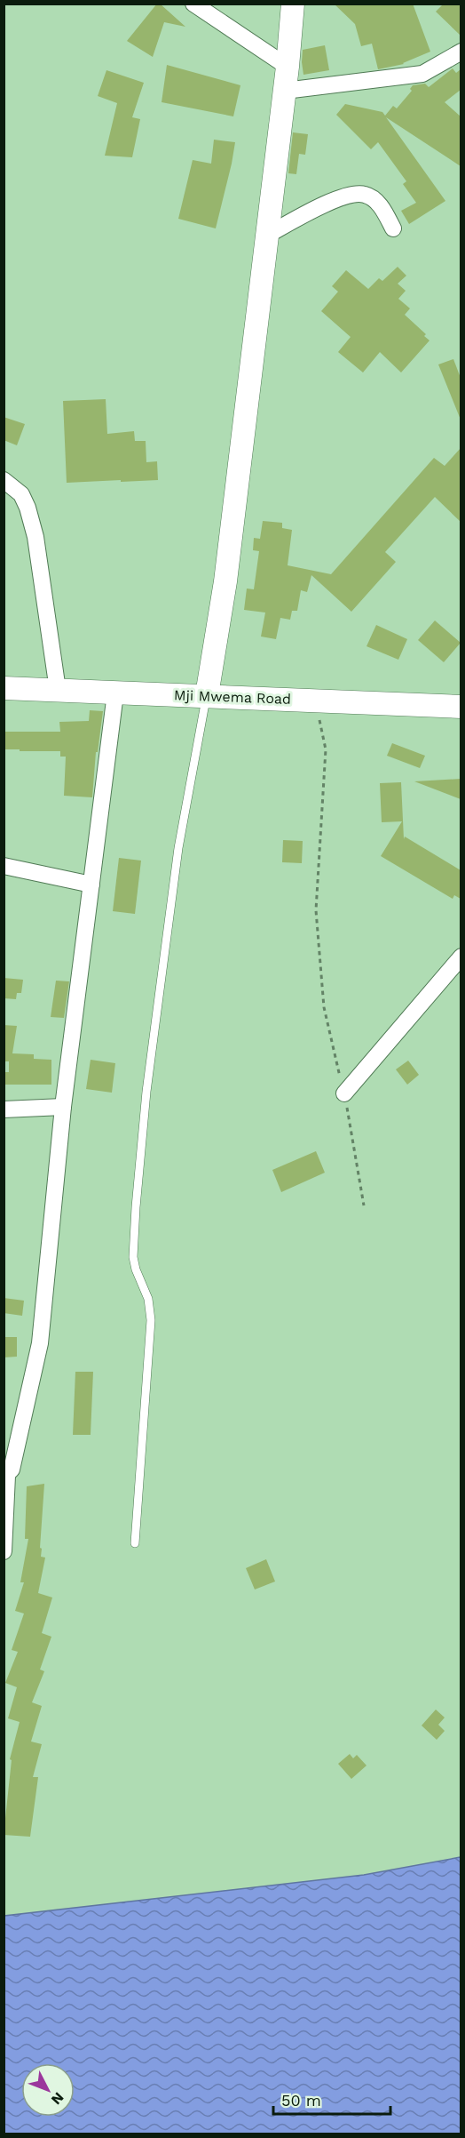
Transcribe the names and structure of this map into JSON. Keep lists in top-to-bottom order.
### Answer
{
  "streets": {
    "street": ["Mji Mwema Road"]
  },
  "scale_bar": "50 m",
  "north": "bottom right"
}
